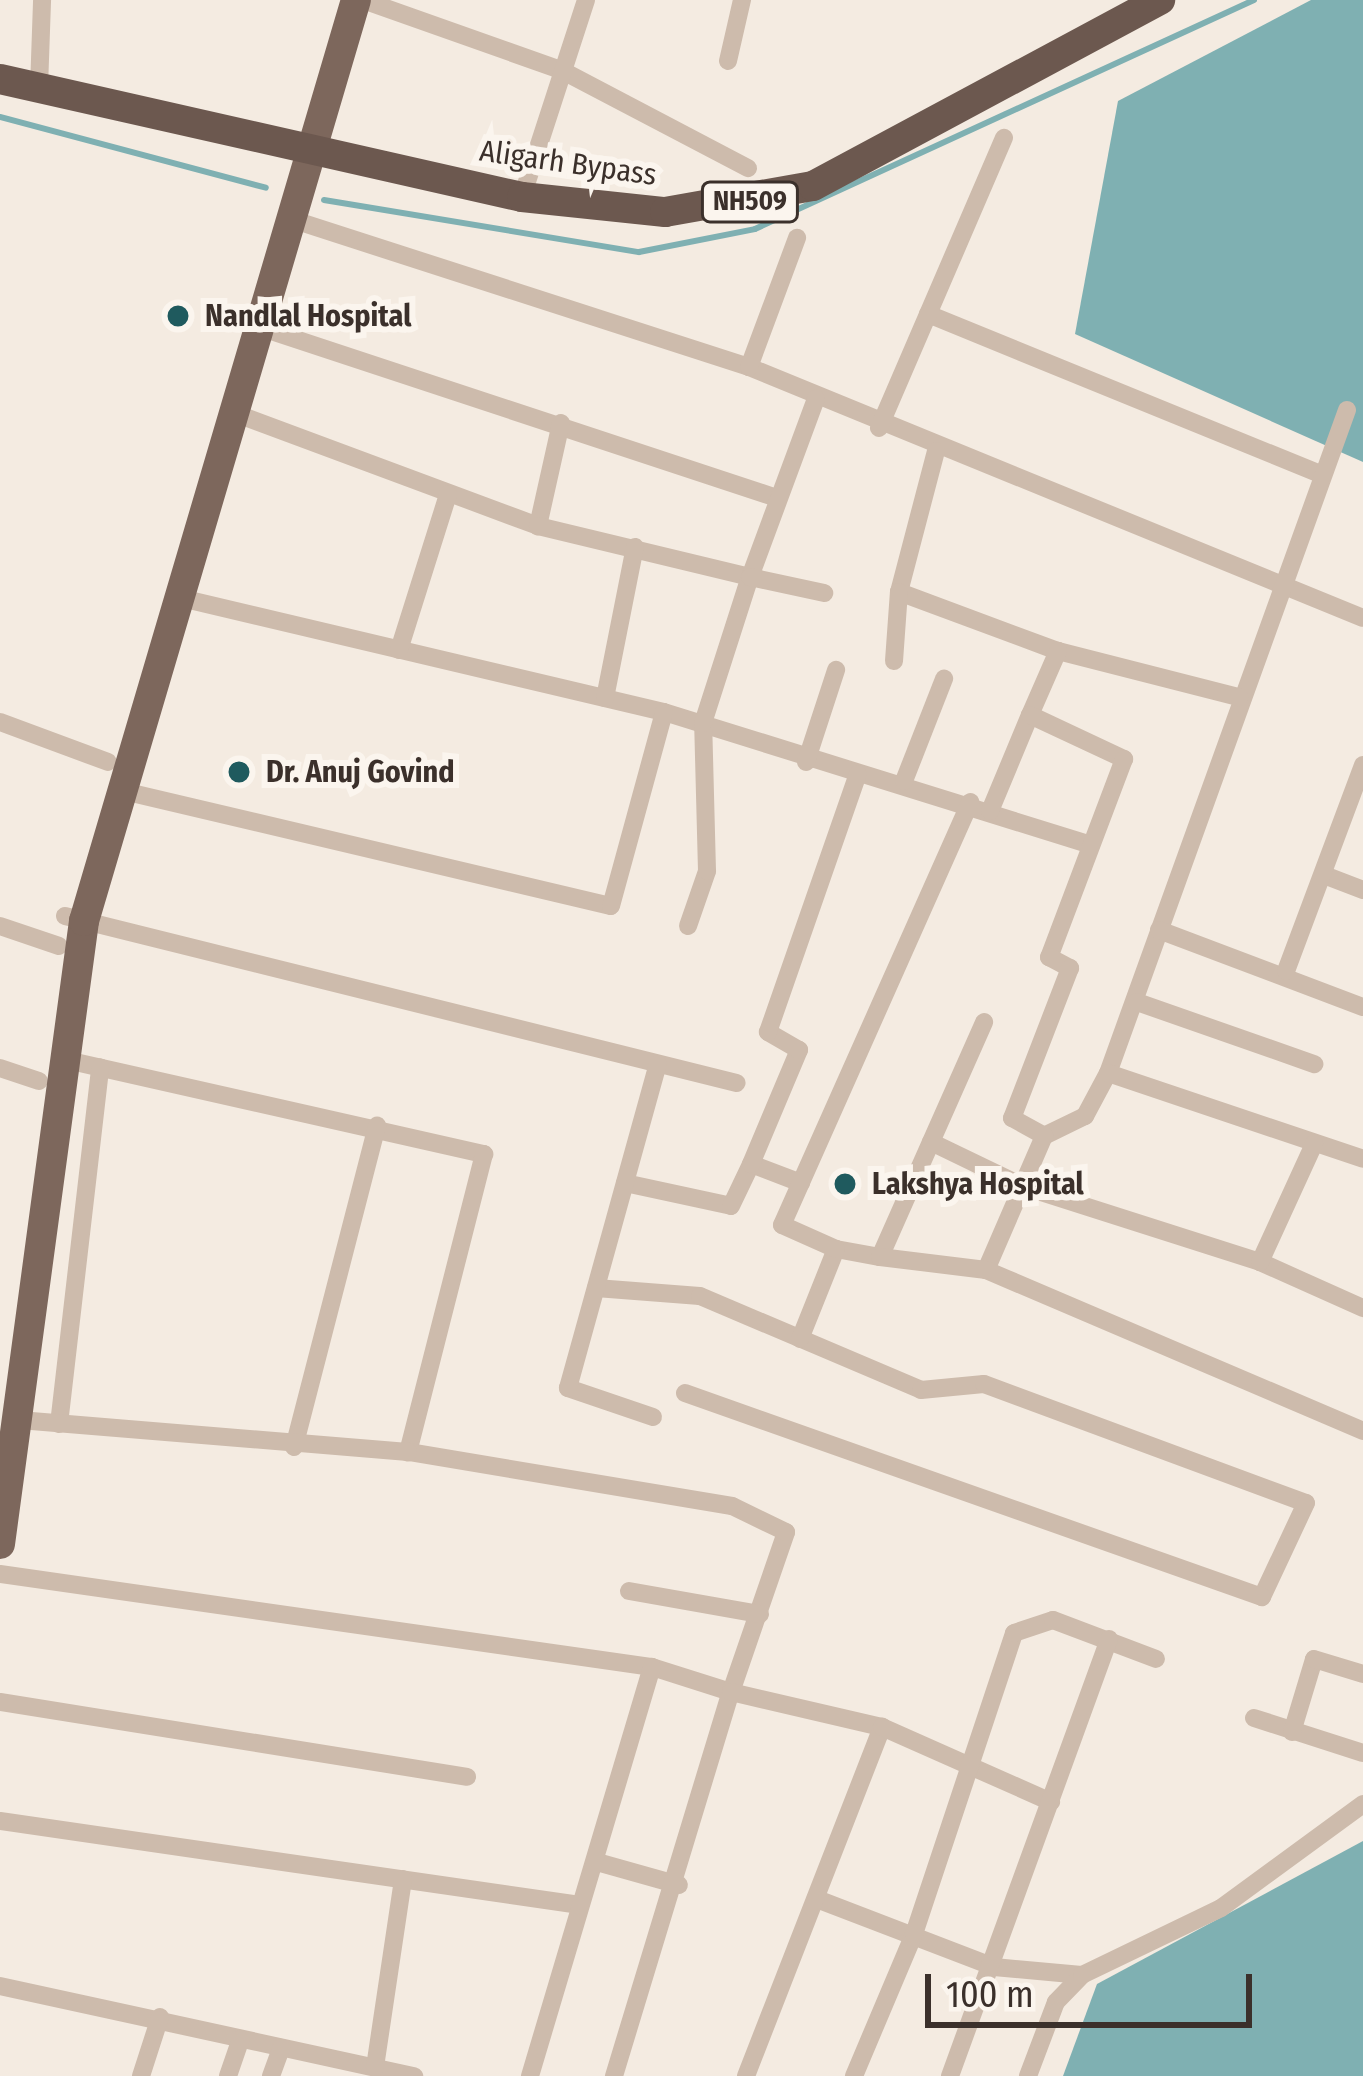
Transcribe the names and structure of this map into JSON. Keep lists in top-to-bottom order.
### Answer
{
  "streets": {
    "highway": ["Aligarh Bypass", "NH509"]
  },
  "places": ["Nandlal Hospital", "Dr. Anuj Govind", "Lakshya Hospital"],
  "scale_bar": "100 m"
}
